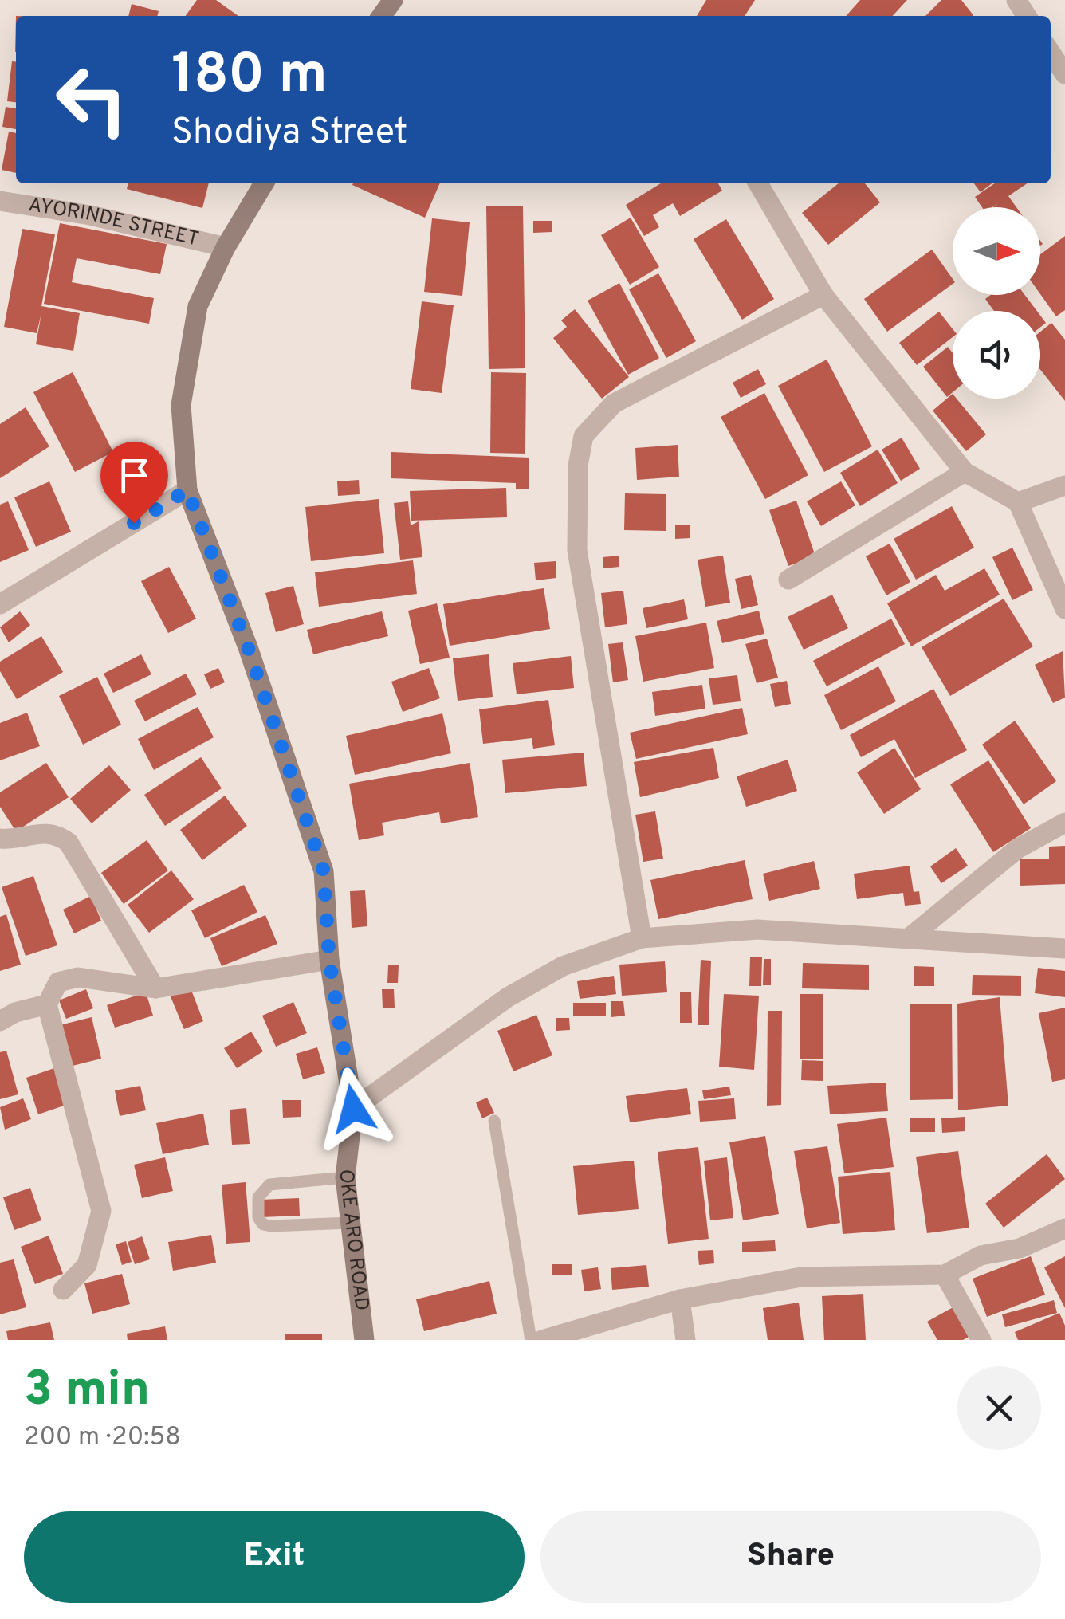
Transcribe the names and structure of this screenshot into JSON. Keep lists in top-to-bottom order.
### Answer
{
  "streets": {
    "main road": ["OKE ARO ROAD"],
    "street": ["AYORINDE STREET"]
  },
  "crossings": [
    ["AYORINDE STREET", "OKE ARO ROAD"]
  ],
  "north": "right",
  "page": {
    "turn": ["180 m", "Shodiya Street"],
    "heading": ["3 min", "200 m · 20:58"],
    "buttons": ["Exit", "Share"]
  }
}
